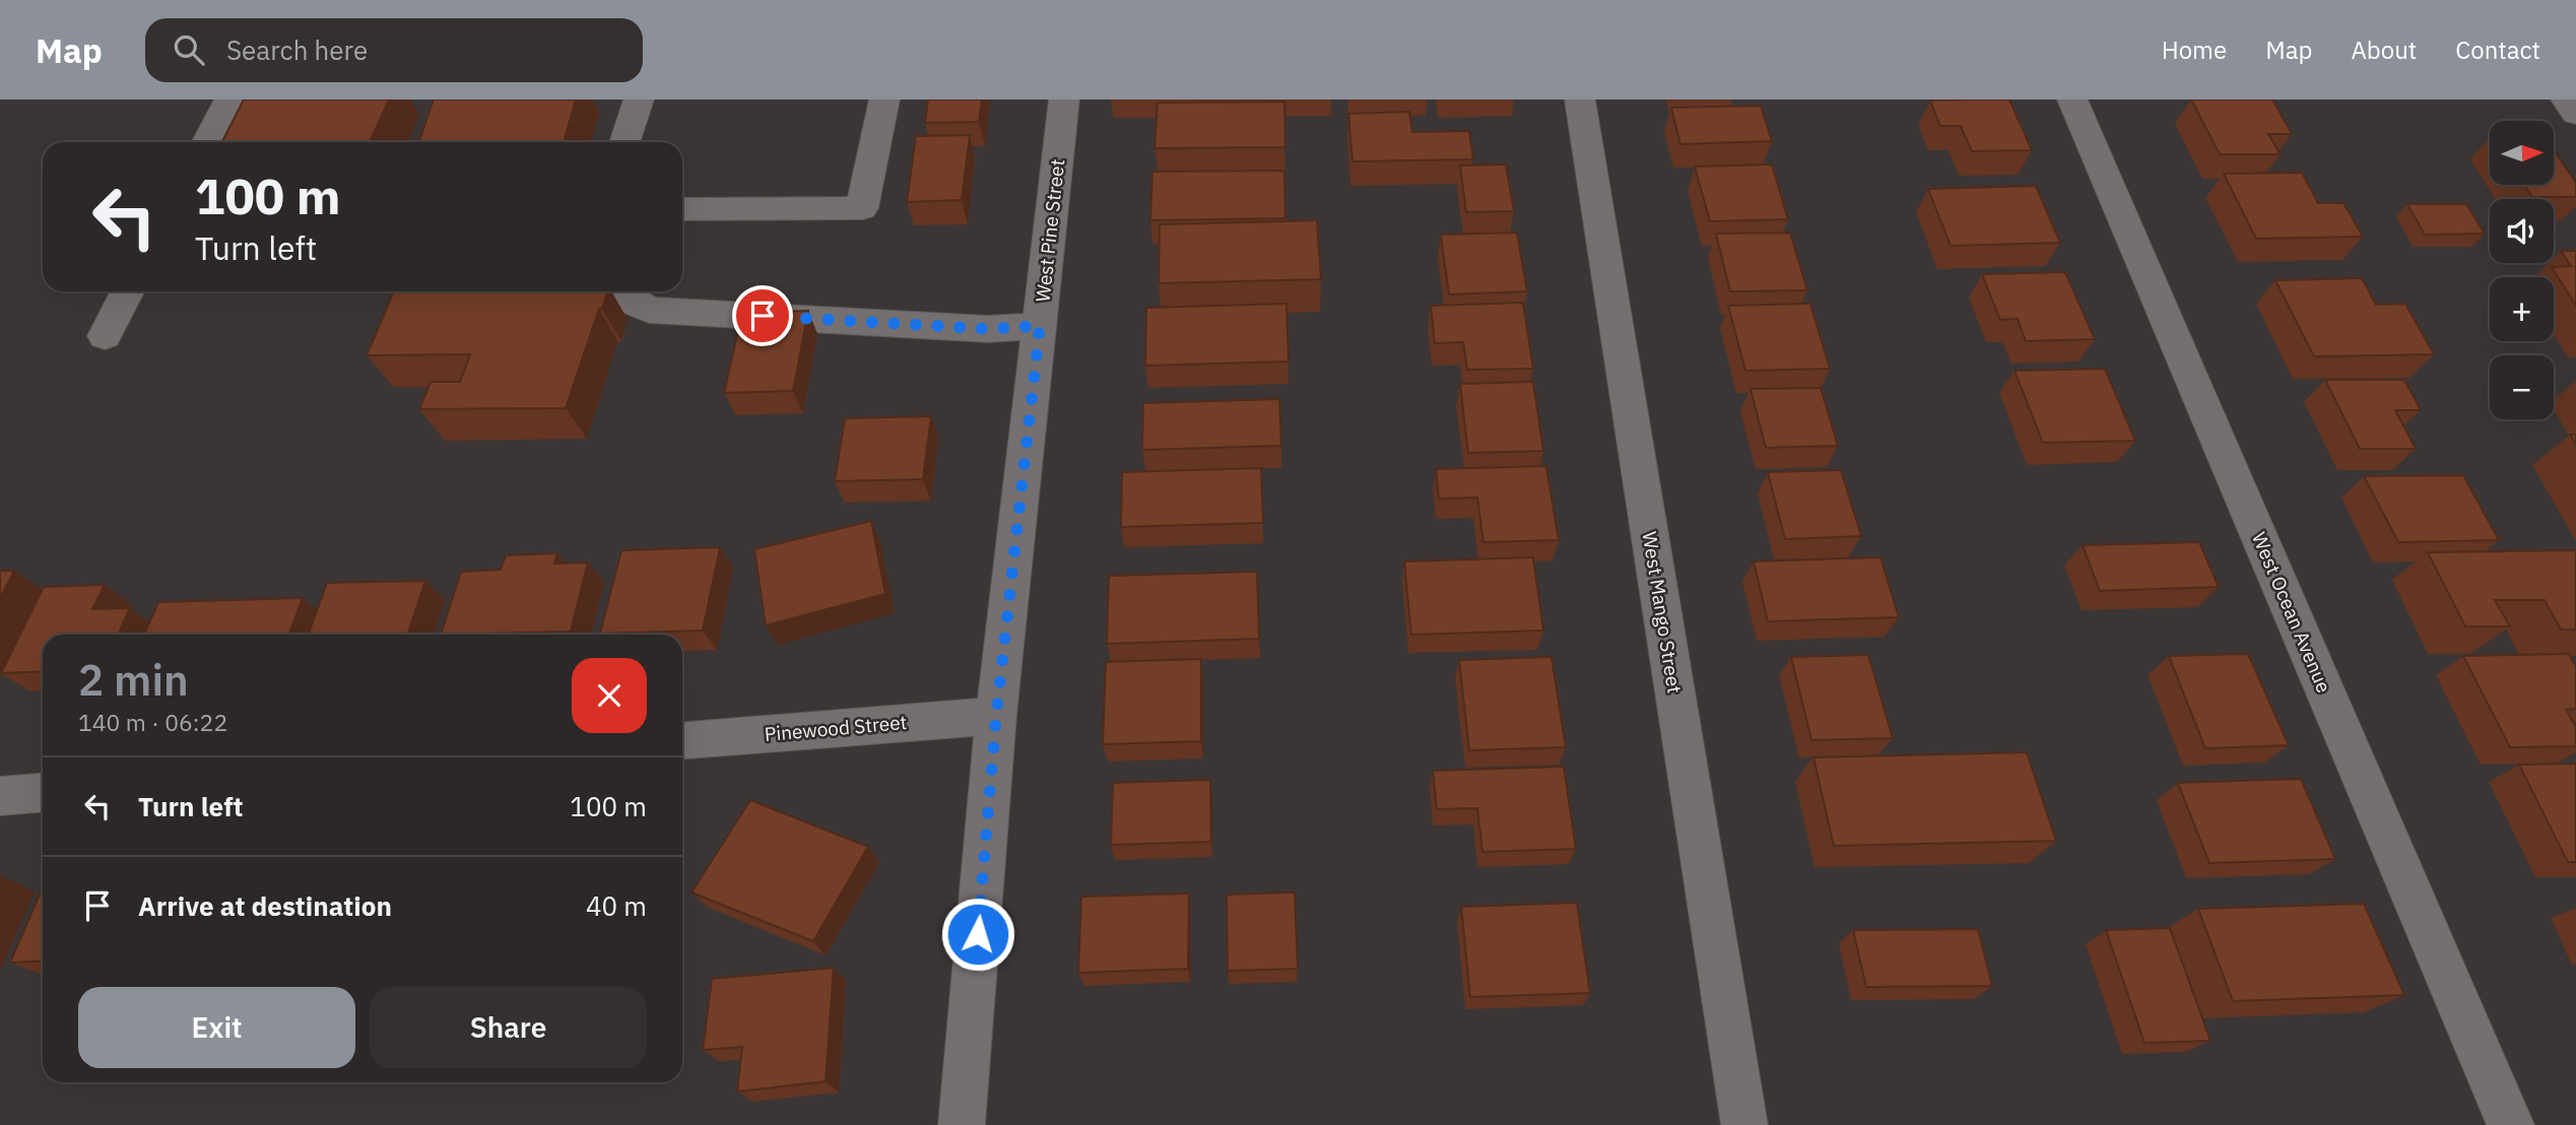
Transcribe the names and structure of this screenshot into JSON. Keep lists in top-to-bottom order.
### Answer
{
  "streets": {
    "street": [
      "West Pine Street",
      "West Mango Street",
      "West Ocean Avenue",
      "Pinewood Street"
    ]
  },
  "crossings": [
    ["West Pine Street", "Pinewood Street"]
  ],
  "north": "right",
  "page": {
    "header": "Map",
    "search": "Search here",
    "nav": [
      "Home",
      "Map",
      "About",
      "Contact"
    ],
    "map_buttons": ["+", "−"],
    "turn": ["100 m", "Turn left"],
    "heading": ["2 min", "140 m · 06:22"],
    "list": [
      {
        "name": "Turn left",
        "value": "100 m"
      },
      {
        "name": "Arrive at destination",
        "value": "40 m"
      }
    ],
    "buttons": ["Exit", "Share"]
  }
}
